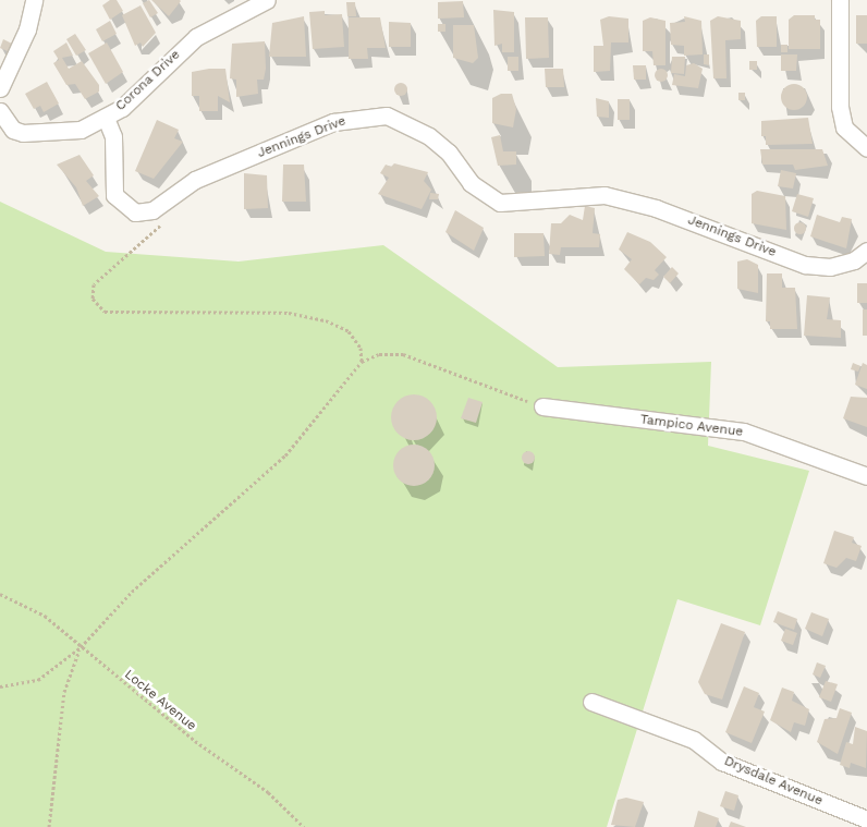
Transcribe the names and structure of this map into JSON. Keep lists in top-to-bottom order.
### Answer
{
  "streets": {
    "street": [
      "Corona Drive",
      "Jennings Drive",
      "Tampico Avenue",
      "Drysdale Avenue"
    ],
    "path": ["Locke Avenue"]
  },
  "crossings": [
    ["Corona Drive", "Jennings Drive"]
  ]
}
